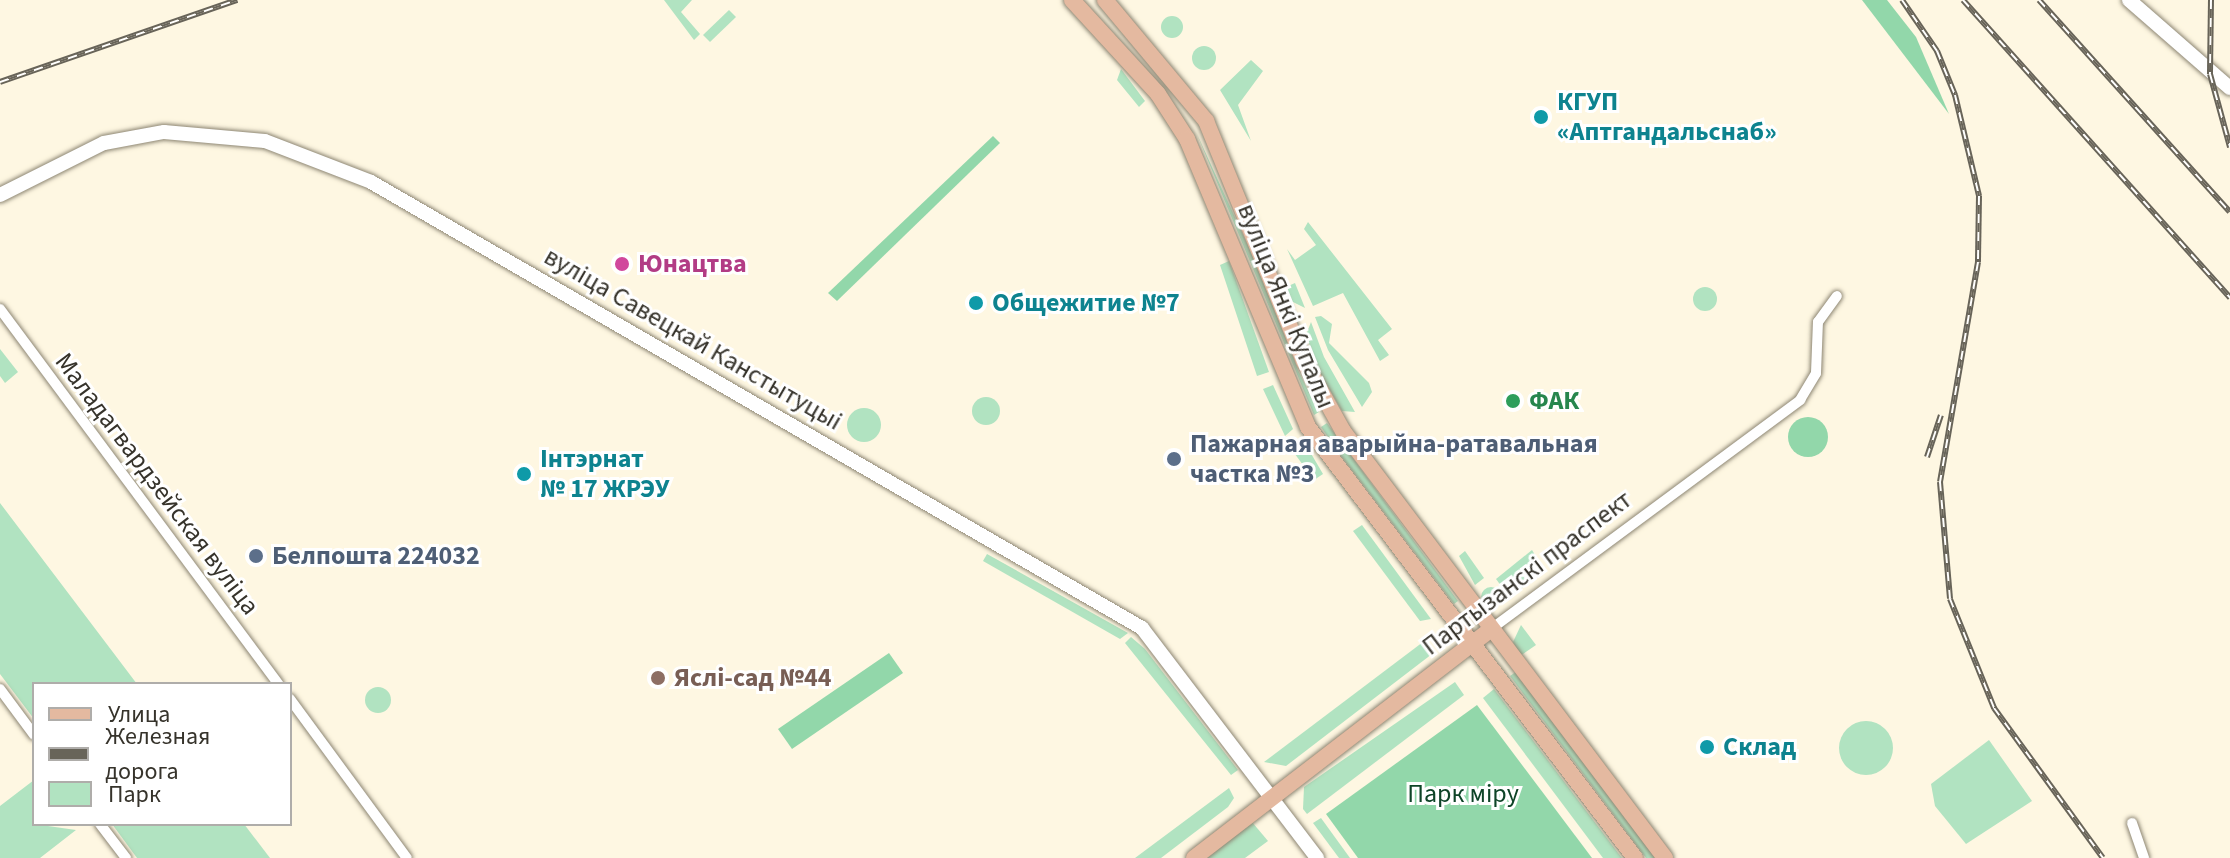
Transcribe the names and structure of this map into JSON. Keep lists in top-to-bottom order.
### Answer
{
  "streets": {
    "main road": ["вуліца Янкі Купалы", "вуліца Савецкай Канстытуцыі", "Партызанскі праспект"],
    "street": ["Маладагвардзейская вуліца"]
  },
  "crossings": [
    ["вуліца Янкі Купалы", "Партызанскі праспект"],
    ["вуліца Савецкай Канстытуцыі", "Партызанскі праспект"]
  ],
  "parks": ["Парк міру"],
  "places": [
    "КГУП «Аптгандальснаб»",
    "Юнацтва",
    "Общежитие №7",
    "ФАК",
    "Пажарная аварыйна-ратавальная частка №3",
    "Інтэрнат № 17 ЖРЭУ",
    "Белпошта 224032",
    "Яслі-сад №44",
    "Склад"
  ],
  "legend": ["Улица", "Железная дорога", "Парк"]
}
